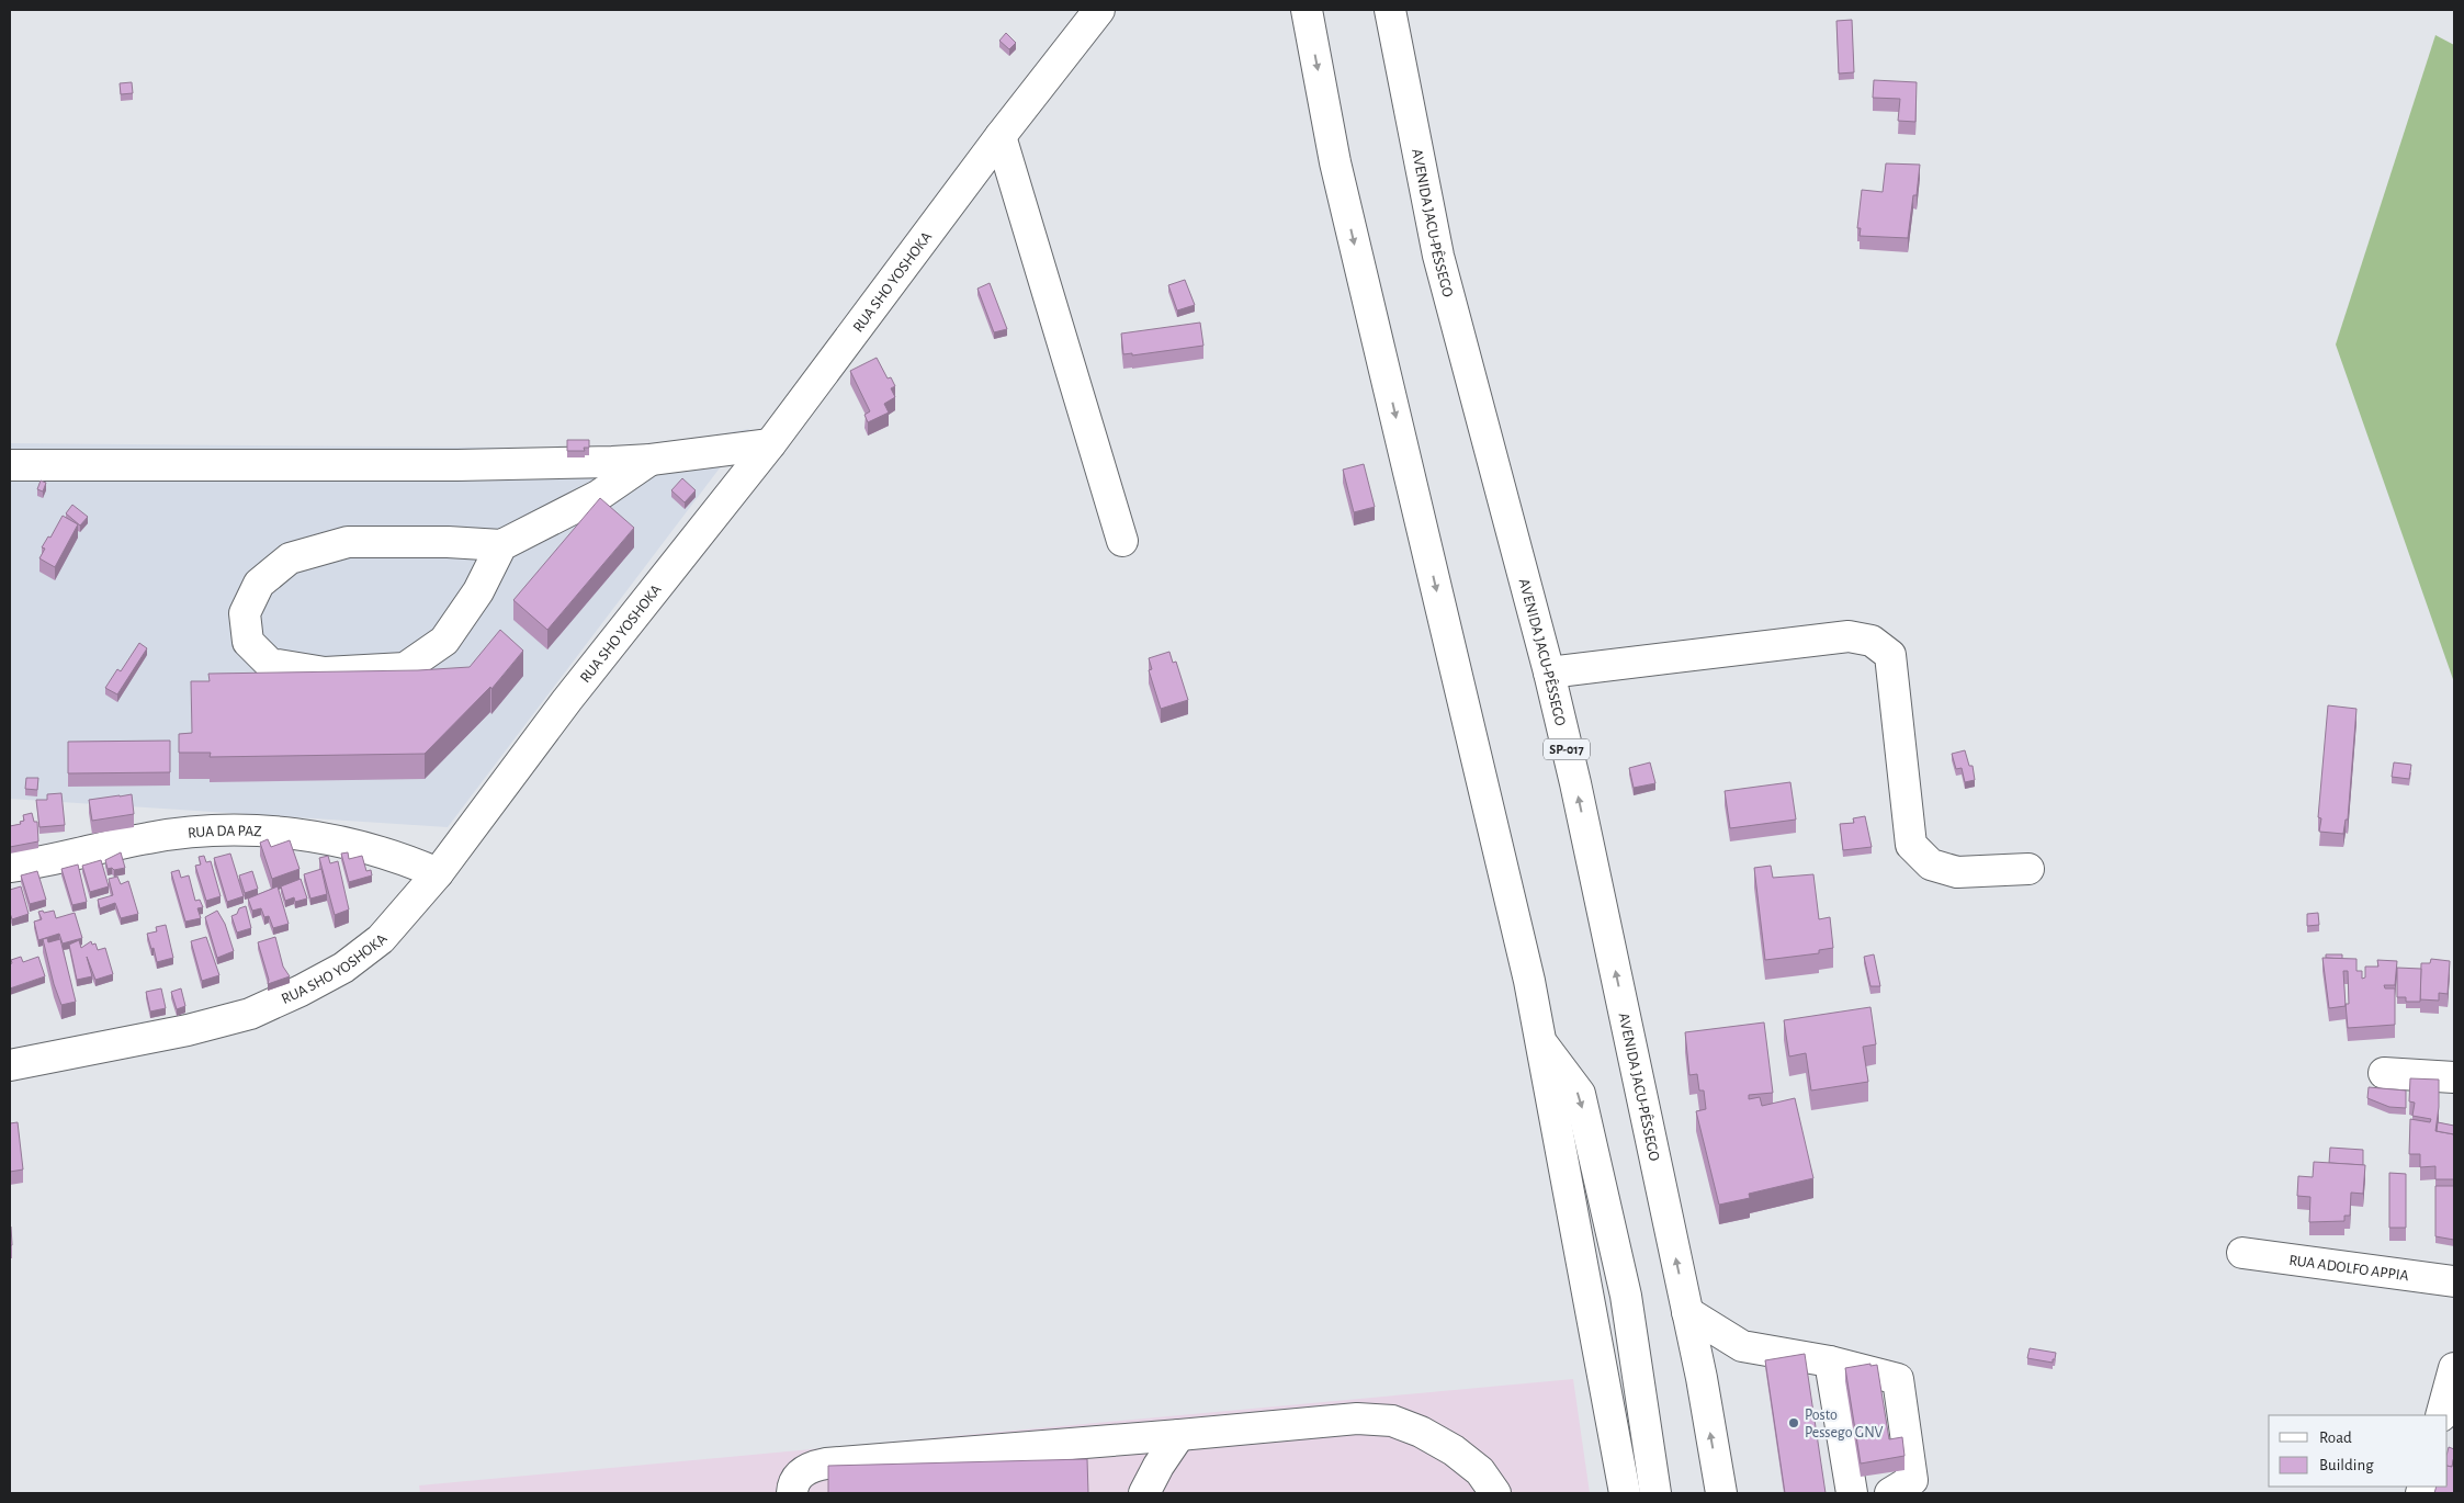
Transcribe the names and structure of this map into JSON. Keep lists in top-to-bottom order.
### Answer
{
  "streets": {
    "main road": [
      "AVENIDA JACU-PÊSSEGO",
      "RUA SHO YOSHOKA",
      "SP-017",
      "RUA DA PAZ",
      "RUA ADOLFO APPIA"
    ]
  },
  "crossings": [
    ["RUA SHO YOSHOKA", "RUA DA PAZ"]
  ],
  "places": ["Posto Pessego GNV"],
  "legend": ["Road", "Building"]
}
